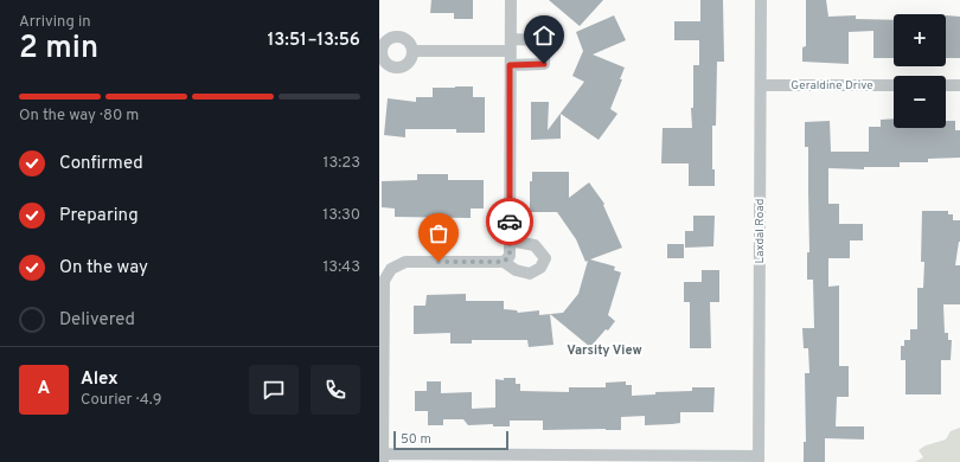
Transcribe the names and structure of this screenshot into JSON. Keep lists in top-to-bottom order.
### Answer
{
  "streets": {
    "street": ["Geraldine Drive", "Laxdal Road"]
  },
  "crossings": [
    ["Geraldine Drive", "Laxdal Road"]
  ],
  "districts": ["Varsity View"],
  "scale_bar": "50 m",
  "page": {
    "heading": ["2 min", "Arriving in", "13:51–13:56"],
    "panel": ["Alex", "Courier · 4.9"],
    "map_buttons": ["+", "−"],
    "bar": "On the way · 80 m",
    "list": [
      ["Confirmed", "13:23"],
      ["Preparing", "13:30"],
      ["On the way", "13:43"],
      "Delivered"
    ],
    "round": "A",
    "scale": "50 m"
  }
}
